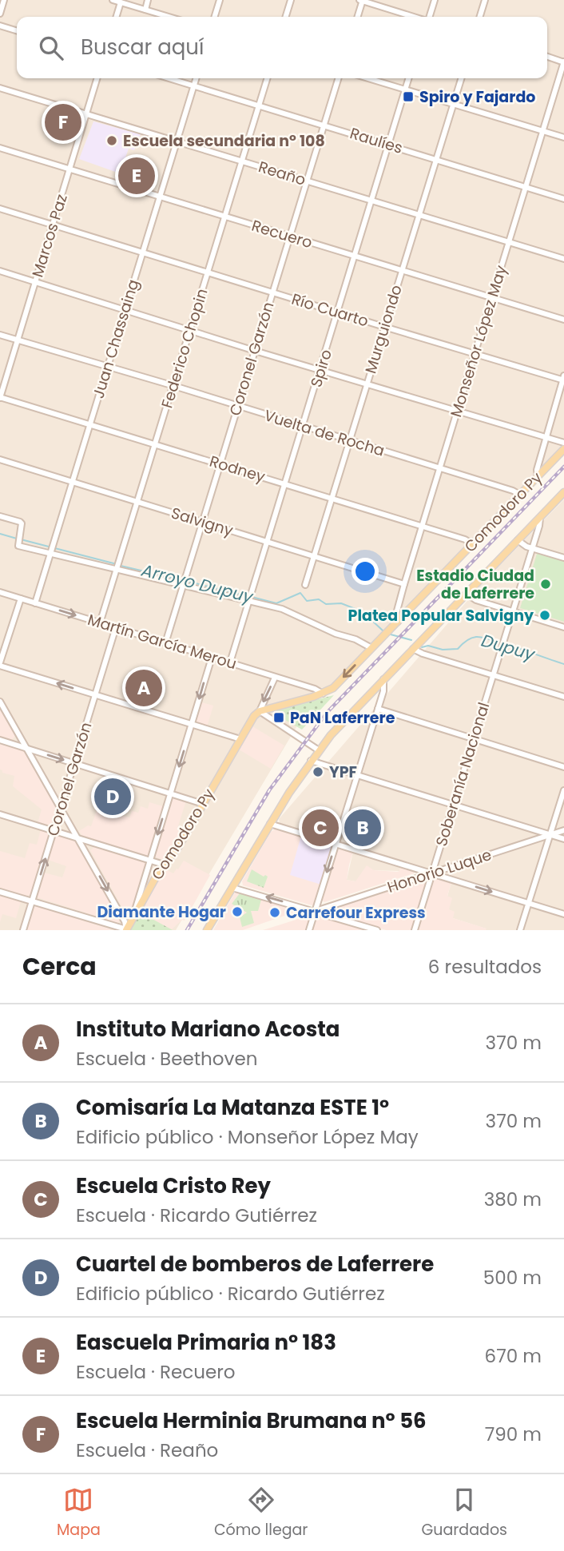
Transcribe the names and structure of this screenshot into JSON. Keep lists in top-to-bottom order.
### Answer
{
  "streets": {
    "main road": ["Comodoro Py"],
    "street": [
      "Raulíes",
      "Reaño",
      "Recuero",
      "Marcos Paz",
      "Río Cuarto",
      "Murguiondo",
      "Juan Chassaing",
      "Monseñor López May",
      "Federico Chopin",
      "Coronel Garzón",
      "Spiro",
      "Vuelta de Rocha",
      "Rodney",
      "Salvigny",
      "Martín García Merou",
      "Soberanía Nacional",
      "Honorio Luque"
    ]
  },
  "crossings": [
    ["Raulíes", "Murguiondo"],
    ["Raulíes", "Juan Chassaing"],
    ["Raulíes", "Monseñor López May"],
    ["Raulíes", "Federico Chopin"],
    ["Raulíes", "Coronel Garzón"],
    ["Raulíes", "Spiro"],
    ["Reaño", "Marcos Paz"],
    ["Reaño", "Murguiondo"],
    ["Reaño", "Juan Chassaing"],
    ["Reaño", "Monseñor López May"],
    ["Reaño", "Federico Chopin"],
    ["Reaño", "Coronel Garzón"],
    ["Reaño", "Spiro"],
    ["Recuero", "Marcos Paz"],
    ["Recuero", "Murguiondo"],
    ["Recuero", "Juan Chassaing"],
    ["Recuero", "Monseñor López May"],
    ["Recuero", "Federico Chopin"],
    ["Recuero", "Coronel Garzón"],
    ["Recuero", "Spiro"],
    ["Marcos Paz", "Río Cuarto"],
    ["Marcos Paz", "Vuelta de Rocha"],
    ["Marcos Paz", "Rodney"],
    ["Río Cuarto", "Murguiondo"],
    ["Río Cuarto", "Juan Chassaing"],
    ["Río Cuarto", "Monseñor López May"],
    ["Río Cuarto", "Federico Chopin"],
    ["Río Cuarto", "Coronel Garzón"],
    ["Río Cuarto", "Spiro"],
    ["Murguiondo", "Vuelta de Rocha"],
    ["Murguiondo", "Rodney"],
    ["Murguiondo", "Salvigny"],
    ["Juan Chassaing", "Vuelta de Rocha"],
    ["Juan Chassaing", "Rodney"],
    ["Juan Chassaing", "Salvigny"],
    ["Juan Chassaing", "Martín García Merou"],
    ["Monseñor López May", "Vuelta de Rocha"],
    ["Monseñor López May", "Rodney"],
    ["Monseñor López May", "Comodoro Py"],
    ["Monseñor López May", "Salvigny"],
    ["Federico Chopin", "Vuelta de Rocha"],
    ["Federico Chopin", "Rodney"],
    ["Federico Chopin", "Salvigny"],
    ["Federico Chopin", "Martín García Merou"],
    ["Coronel Garzón", "Vuelta de Rocha"],
    ["Coronel Garzón", "Rodney"],
    ["Coronel Garzón", "Salvigny"],
    ["Coronel Garzón", "Martín García Merou"],
    ["Spiro", "Vuelta de Rocha"],
    ["Spiro", "Rodney"],
    ["Spiro", "Salvigny"],
    ["Spiro", "Martín García Merou"],
    ["Vuelta de Rocha", "Comodoro Py"],
    ["Rodney", "Comodoro Py"],
    ["Comodoro Py", "Martín García Merou"],
    ["Soberanía Nacional", "Honorio Luque"]
  ],
  "water": ["Arroyo Dupuy", "Dupuy"],
  "places": {
    "transit": ["Spiro y Fajardo", "PaN Laferrere"],
    "other": [
      "Escuela secundaria n° 108",
      "Estadio Ciudad de Laferrere",
      "Platea Popular Salvigny",
      "YPF",
      "Diamante Hogar",
      "Carrefour Express"
    ]
  },
  "page": {
    "search": "Buscar aquí",
    "pins": [
      "F",
      "E",
      "A",
      "D",
      "B",
      "C"
    ],
    "heading": ["Cerca", "6 resultados"],
    "list": [
      {
        "mark": "A",
        "name": "Instituto Mariano Acosta",
        "note": "Escuela · Beethoven",
        "value": "370 m"
      },
      {
        "mark": "B",
        "name": "Comisaría La Matanza ESTE 1°",
        "note": "Edificio público · Monseñor López May",
        "value": "370 m"
      },
      {
        "mark": "C",
        "name": "Escuela Cristo Rey",
        "note": "Escuela · Ricardo Gutiérrez",
        "value": "380 m"
      },
      {
        "mark": "D",
        "name": "Cuartel de bomberos de Laferrere",
        "note": "Edificio público · Ricardo Gutiérrez",
        "value": "500 m"
      },
      {
        "mark": "E",
        "name": "Eascuela Primaria n° 183",
        "note": "Escuela · Recuero",
        "value": "670 m"
      },
      {
        "mark": "F",
        "name": "Escuela Herminia Brumana n° 56",
        "note": "Escuela · Reaño",
        "value": "790 m"
      }
    ],
    "nav": ["Mapa", "Cómo llegar", "Guardados"]
  }
}
